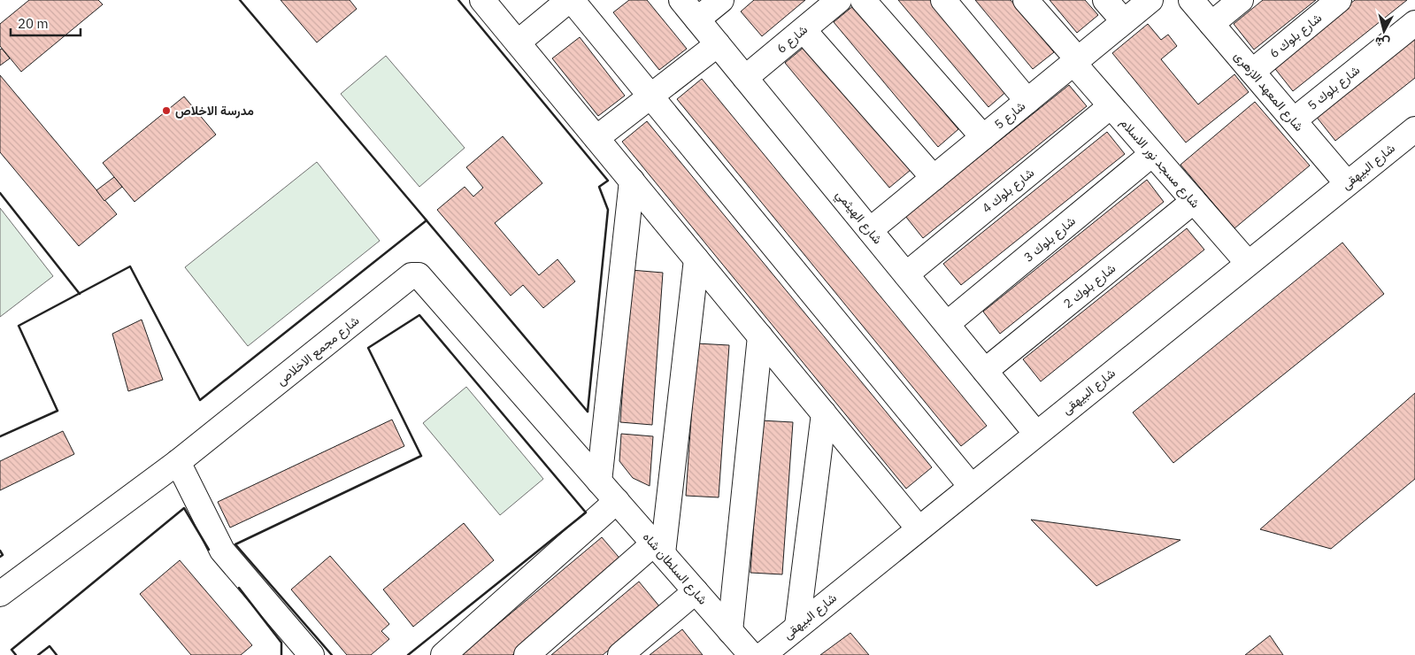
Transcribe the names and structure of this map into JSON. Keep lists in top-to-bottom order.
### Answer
{
  "streets": {
    "street": [
      "شارع بلوك 6",
      "شارع 6",
      "شارع بلوك 5",
      "شارع المعهد الازهرى",
      "شارع 5",
      "شارع مسجد نور الاسلام",
      "شارع البيهقى",
      "شارع بلوك 4",
      "شارع الهيثمي",
      "شارع بلوك 3",
      "شارع بلوك 2",
      "شارع مجمع الاخلاص",
      "شارع السلطان شاه"
    ]
  },
  "crossings": [
    ["شارع بلوك 6", "شارع المعهد الازهرى"],
    ["شارع 6", "شارع الهيثمي"],
    ["شارع بلوك 5", "شارع المعهد الازهرى"],
    ["شارع المعهد الازهرى", "شارع البيهقى"],
    ["شارع 5", "شارع مسجد نور الاسلام"],
    ["شارع 5", "شارع الهيثمي"],
    ["شارع مسجد نور الاسلام", "شارع البيهقى"],
    ["شارع مسجد نور الاسلام", "شارع بلوك 4"],
    ["شارع مسجد نور الاسلام", "شارع بلوك 3"],
    ["شارع مسجد نور الاسلام", "شارع بلوك 2"],
    ["شارع البيهقى", "شارع الهيثمي"],
    ["شارع بلوك 4", "شارع الهيثمي"],
    ["شارع الهيثمي", "شارع بلوك 3"],
    ["شارع الهيثمي", "شارع بلوك 2"],
    ["شارع مجمع الاخلاص", "شارع السلطان شاه"]
  ],
  "places": ["مدرسة الاخلاص"],
  "scale_bar": "20 m",
  "north": "bottom"
}
